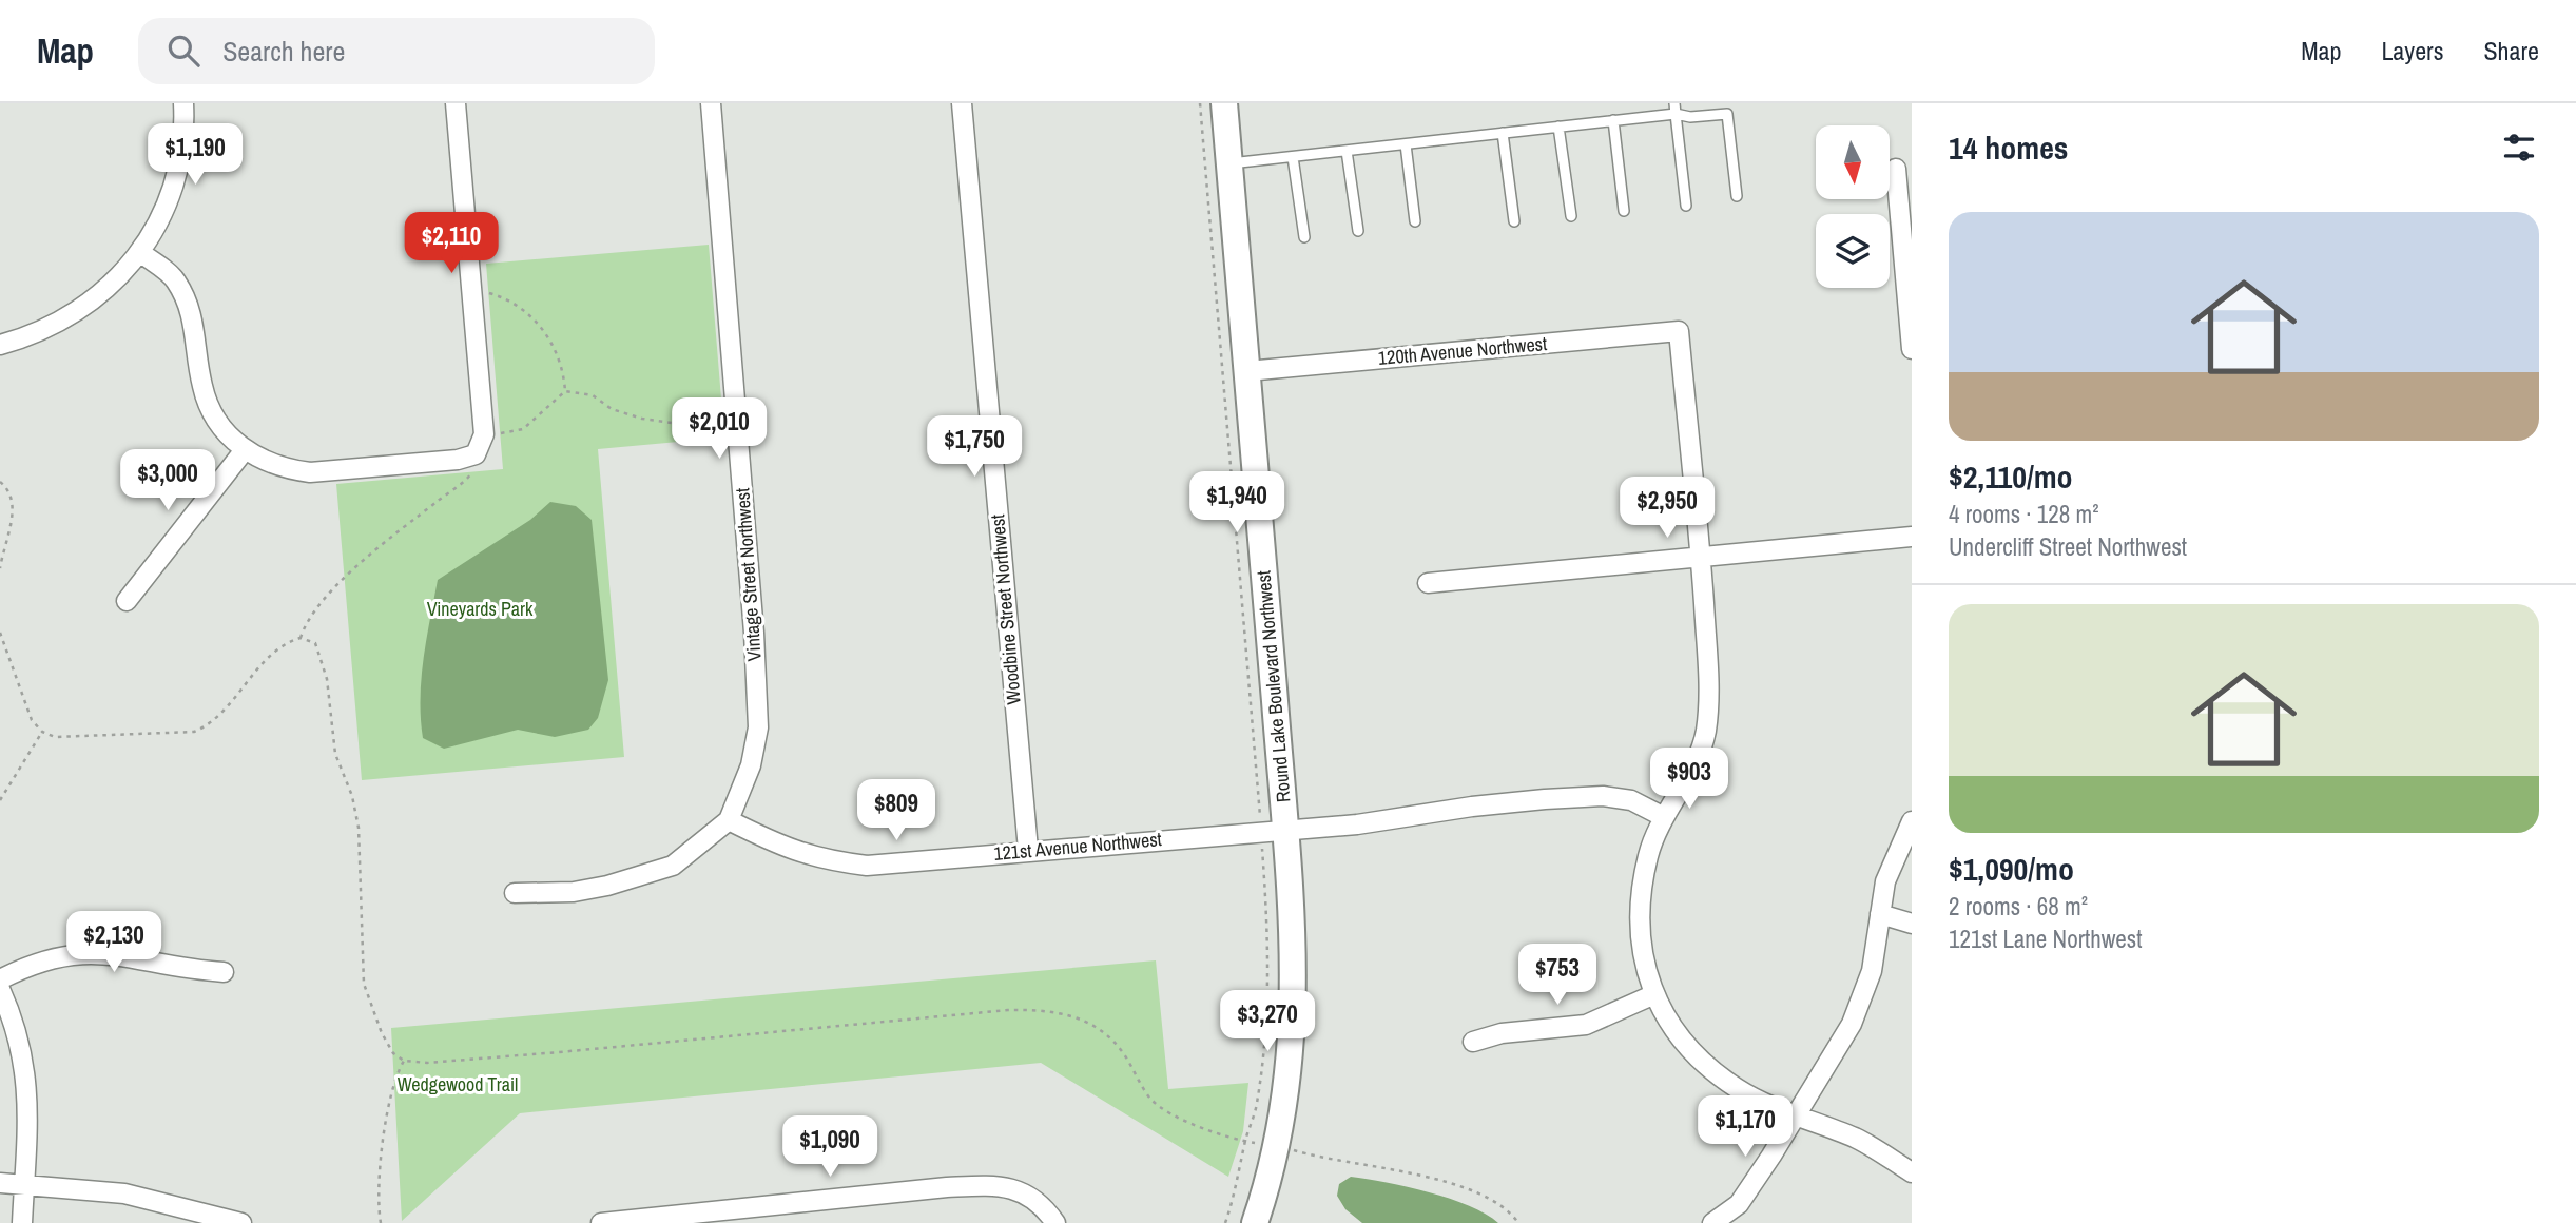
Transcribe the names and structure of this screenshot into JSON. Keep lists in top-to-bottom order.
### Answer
{
  "streets": {
    "main road": ["Round Lake Boulevard Northwest"],
    "street": [
      "120th Avenue Northwest",
      "Vintage Street Northwest",
      "Woodbine Street Northwest",
      "121st Avenue Northwest"
    ]
  },
  "crossings": [
    ["120th Avenue Northwest", "Round Lake Boulevard Northwest"],
    ["Vintage Street Northwest", "121st Avenue Northwest"],
    ["Woodbine Street Northwest", "121st Avenue Northwest"],
    ["Round Lake Boulevard Northwest", "121st Avenue Northwest"]
  ],
  "parks": ["Vineyards Park", "Wedgewood Trail"],
  "north": "bottom",
  "page": {
    "header": "Map",
    "search": "Search here",
    "nav": ["Map", "Layers", "Share"],
    "heading": "14 homes",
    "price": [
      "$1,190",
      "$2,110",
      "$2,010",
      "$1,750",
      "$3,000",
      "$1,940",
      "$2,950",
      "$903",
      "$809",
      "$2,130",
      "$753",
      "$3,270",
      "$1,170",
      "$1,090"
    ],
    "list": [
      {
        "name": "$2,110/mo",
        "note": "4 rooms · 128 m² · Undercliff Street Northwest"
      },
      {
        "name": "$1,090/mo",
        "note": "2 rooms · 68 m² · 121st Lane Northwest"
      }
    ]
  }
}
